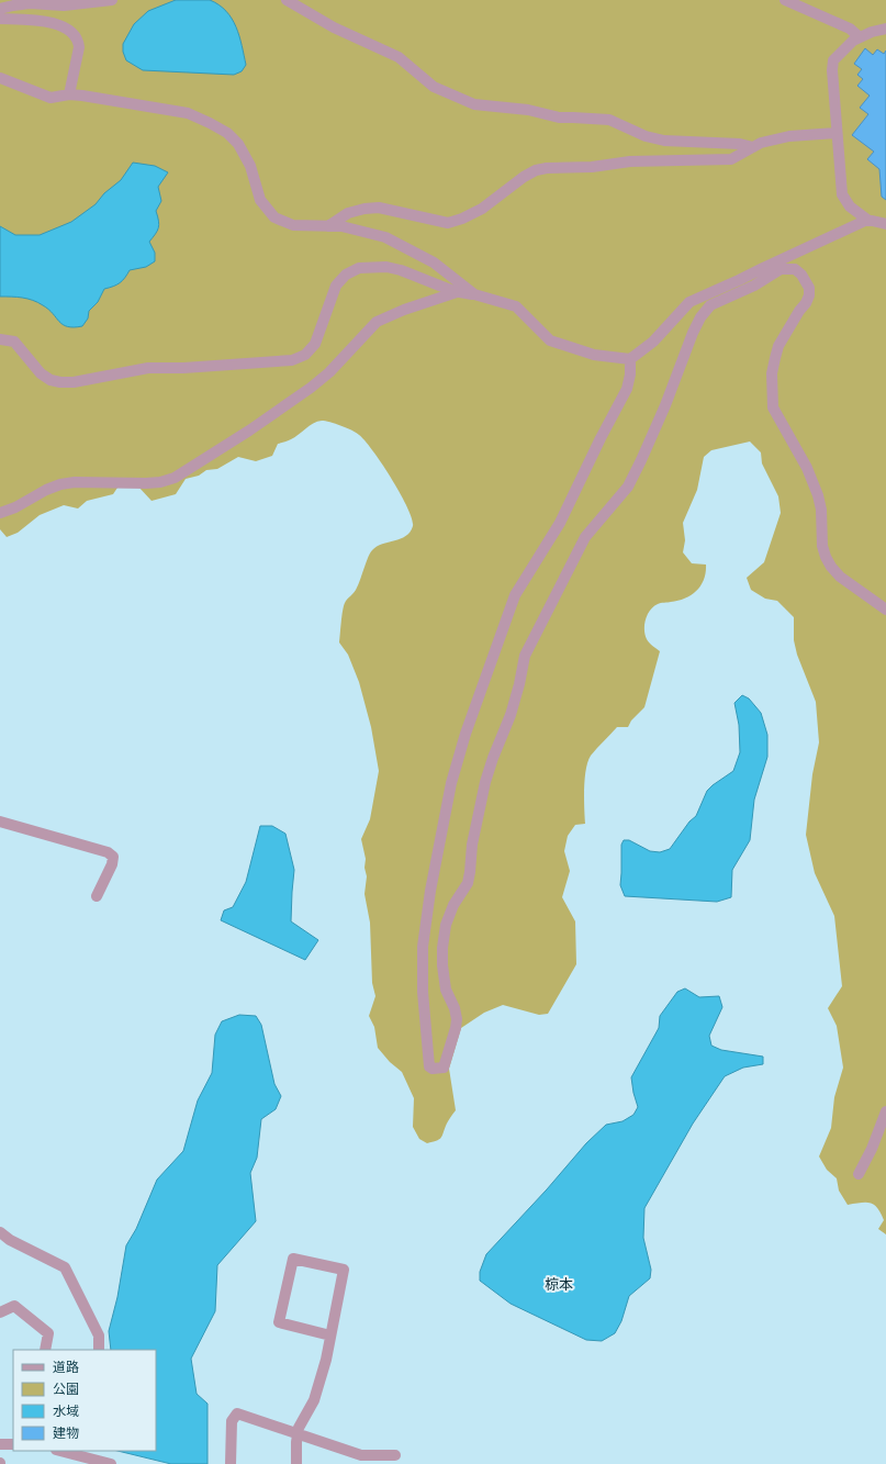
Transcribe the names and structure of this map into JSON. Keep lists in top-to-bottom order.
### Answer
{
  "districts": ["椋本"],
  "legend": [
    "道路",
    "公園",
    "水域",
    "建物"
  ]
}
